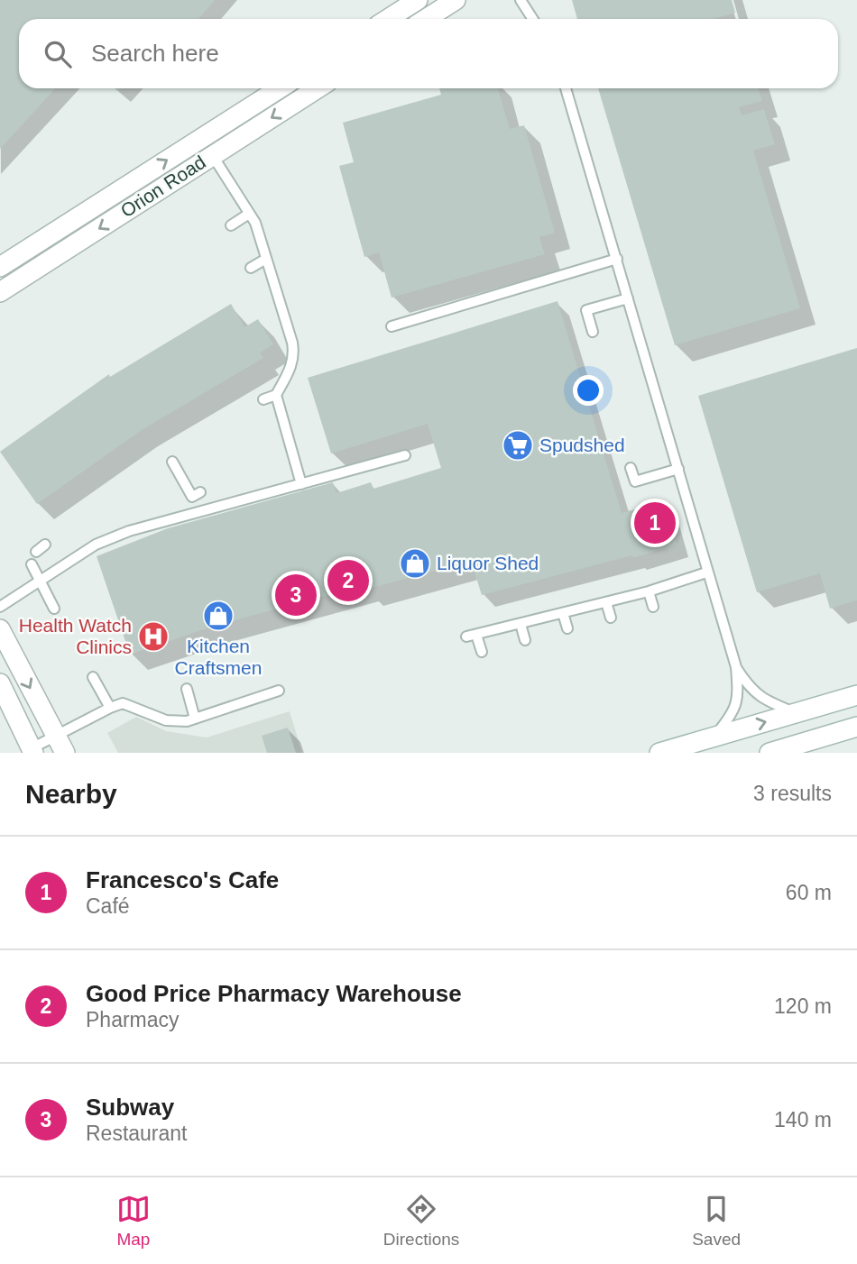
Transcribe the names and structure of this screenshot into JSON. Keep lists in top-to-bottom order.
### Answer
{
  "streets": {
    "street": ["Orion Road"]
  },
  "places": {
    "supermarket": ["Spudshed"],
    "shop": ["Liquor Shed", "Kitchen Craftsmen"],
    "hospital": ["Health Watch Clinics"]
  },
  "page": {
    "search": "Search here",
    "pins": ["1", "2", "3"],
    "heading": ["Nearby", "3 results"],
    "list": [
      {
        "mark": "1",
        "name": "Francesco's Cafe",
        "note": "Café",
        "value": "60 m"
      },
      {
        "mark": "2",
        "name": "Good Price Pharmacy Warehouse",
        "note": "Pharmacy",
        "value": "120 m"
      },
      {
        "mark": "3",
        "name": "Subway",
        "note": "Restaurant",
        "value": "140 m"
      }
    ],
    "nav": ["Map", "Directions", "Saved"]
  }
}
